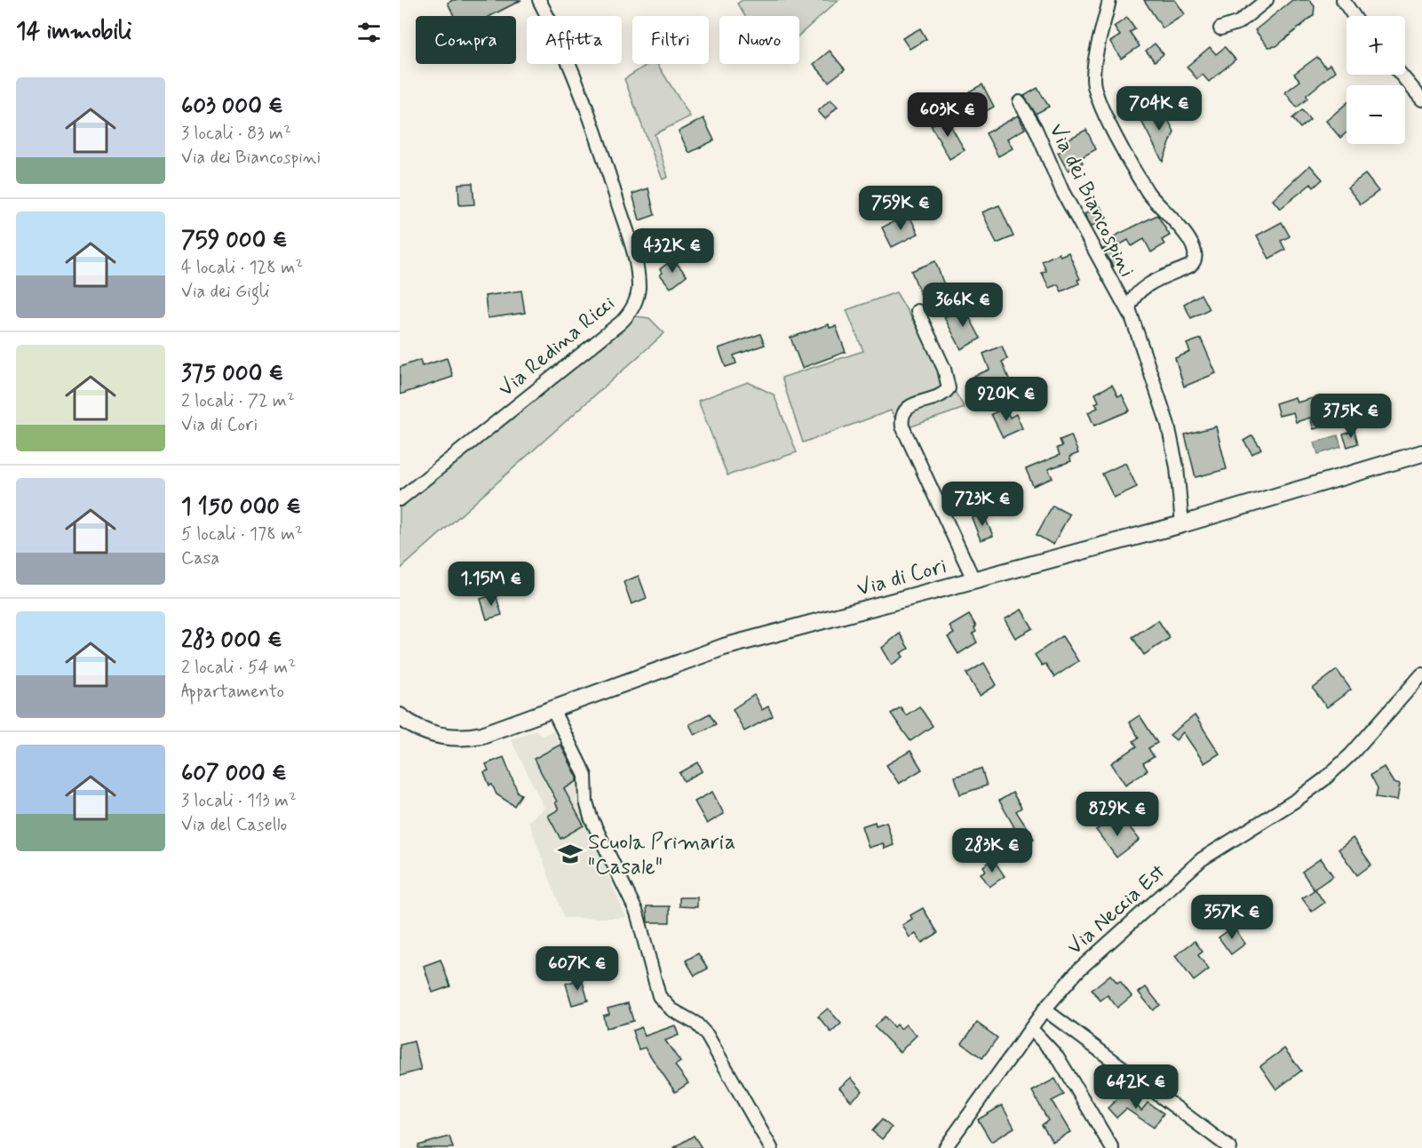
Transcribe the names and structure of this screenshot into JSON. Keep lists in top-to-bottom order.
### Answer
{
  "streets": {
    "main road": ["Via di Cori"],
    "street": ["Via dei Biancospini", "Via Redina Ricci", "Via Neccia Est"]
  },
  "crossings": [
    ["Via dei Biancospini", "Via di Cori"]
  ],
  "places": {
    "school or university": ["Scuola Primaria \"Casale\""]
  },
  "page": {
    "heading": "14 immobili",
    "map_buttons": ["+", "−"],
    "chip": [
      "Compra",
      "Affitta",
      "Filtri",
      "Nuovo"
    ],
    "list": [
      {
        "name": "603 000 €",
        "note": "3 locali · 83 m² · Via dei Biancospini"
      },
      {
        "name": "759 000 €",
        "note": "4 locali · 128 m² · Via dei Gigli"
      },
      {
        "name": "375 000 €",
        "note": "2 locali · 72 m² · Via di Cori"
      },
      {
        "name": "1 150 000 €",
        "note": "5 locali · 178 m² · Casa"
      },
      {
        "name": "283 000 €",
        "note": "2 locali · 54 m² · Appartamento"
      },
      {
        "name": "607 000 €",
        "note": "3 locali · 113 m² · Via del Casello"
      }
    ],
    "price": [
      "704K €",
      "603K €",
      "759K €",
      "432K €",
      "366K €",
      "920K €",
      "375K €",
      "723K €",
      "1.15M €",
      "829K €",
      "283K €",
      "357K €",
      "607K €",
      "642K €"
    ]
  }
}
